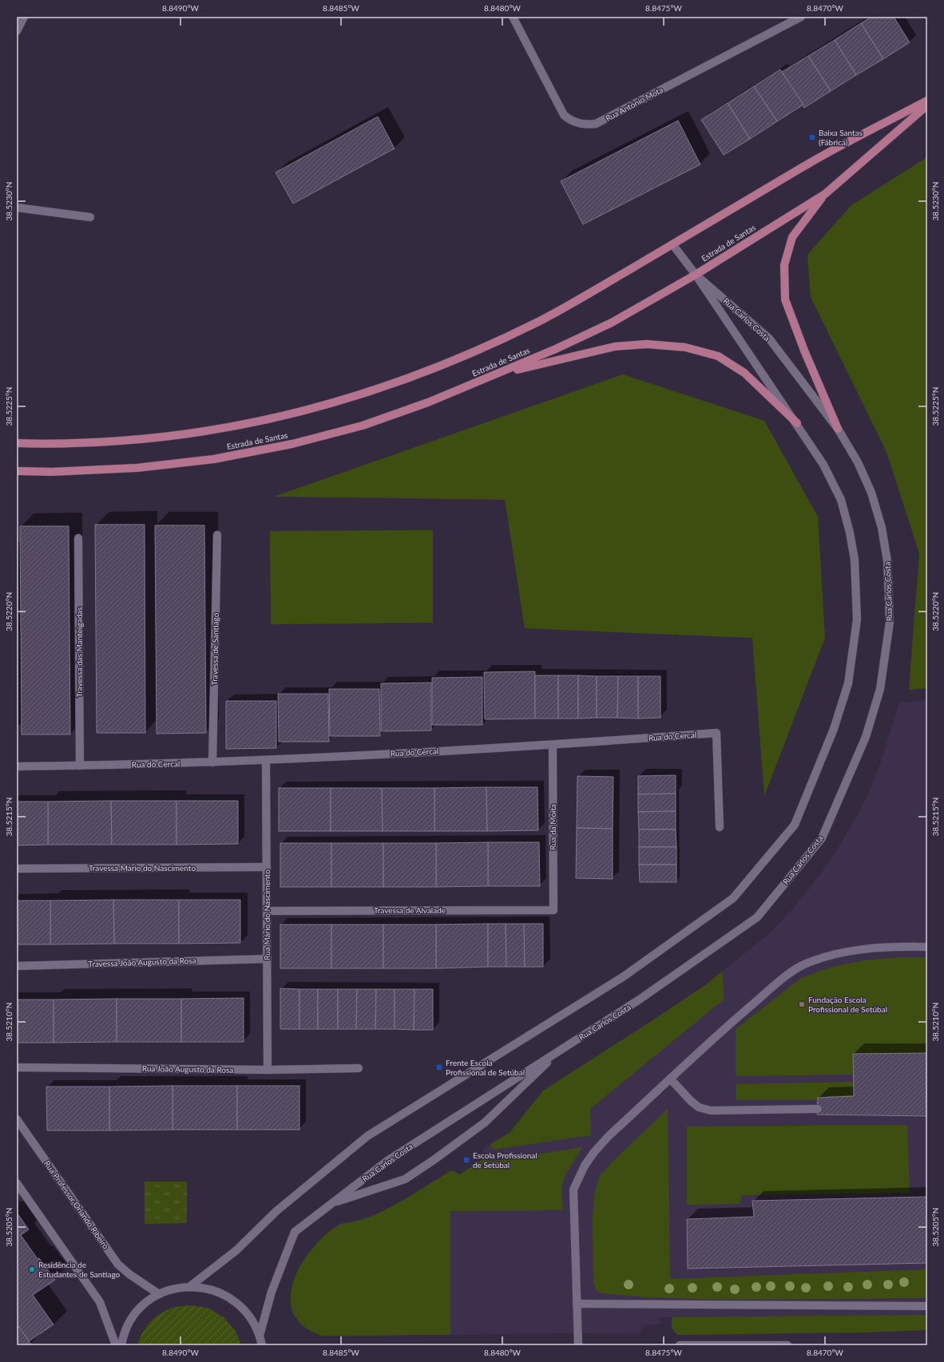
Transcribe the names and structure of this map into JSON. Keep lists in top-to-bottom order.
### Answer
{
  "streets": {
    "main road": ["Estrada de Santas"],
    "street": [
      "Rua António Mota",
      "Rua Carlos Costa",
      "Travessa de Santiago",
      "Travessa das Manteigadas",
      "Rua do Cercal",
      "Rua da Moita",
      "Travessa Mário do Nascimento",
      "Travessa de Alvalade",
      "Rua Mário do Nascimento",
      "Travessa João Augusto da Rosa",
      "Rua João Augusto da Rosa",
      "Rua Professor Orlando Ribeiro"
    ]
  },
  "crossings": [
    ["Estrada de Santas", "Rua Carlos Costa"],
    ["Travessa de Santiago", "Rua do Cercal"],
    ["Travessa das Manteigadas", "Rua do Cercal"],
    ["Rua do Cercal", "Rua da Moita"],
    ["Rua do Cercal", "Rua Mário do Nascimento"],
    ["Rua da Moita", "Travessa de Alvalade"],
    ["Travessa Mário do Nascimento", "Rua Mário do Nascimento"],
    ["Travessa de Alvalade", "Rua Mário do Nascimento"],
    ["Rua Mário do Nascimento", "Travessa João Augusto da Rosa"],
    ["Rua Mário do Nascimento", "Rua João Augusto da Rosa"]
  ],
  "places": {
    "transit": ["Baixa Santas (Fábrica)", "Frente Escola Profissional de Setúbal", "Escola Profissional de Setúbal"],
    "other": ["Fundação Escola Profissional de Setúbal", "Residência de Estudantes de Santiago"]
  },
  "coordinates": [
    "8.8490°W",
    "8.8485°W",
    "8.8480°W",
    "8.8475°W",
    "8.8470°W",
    "38.5230°N",
    "38.5225°N",
    "38.5220°N",
    "38.5215°N",
    "38.5210°N",
    "38.5205°N"
  ]
}
